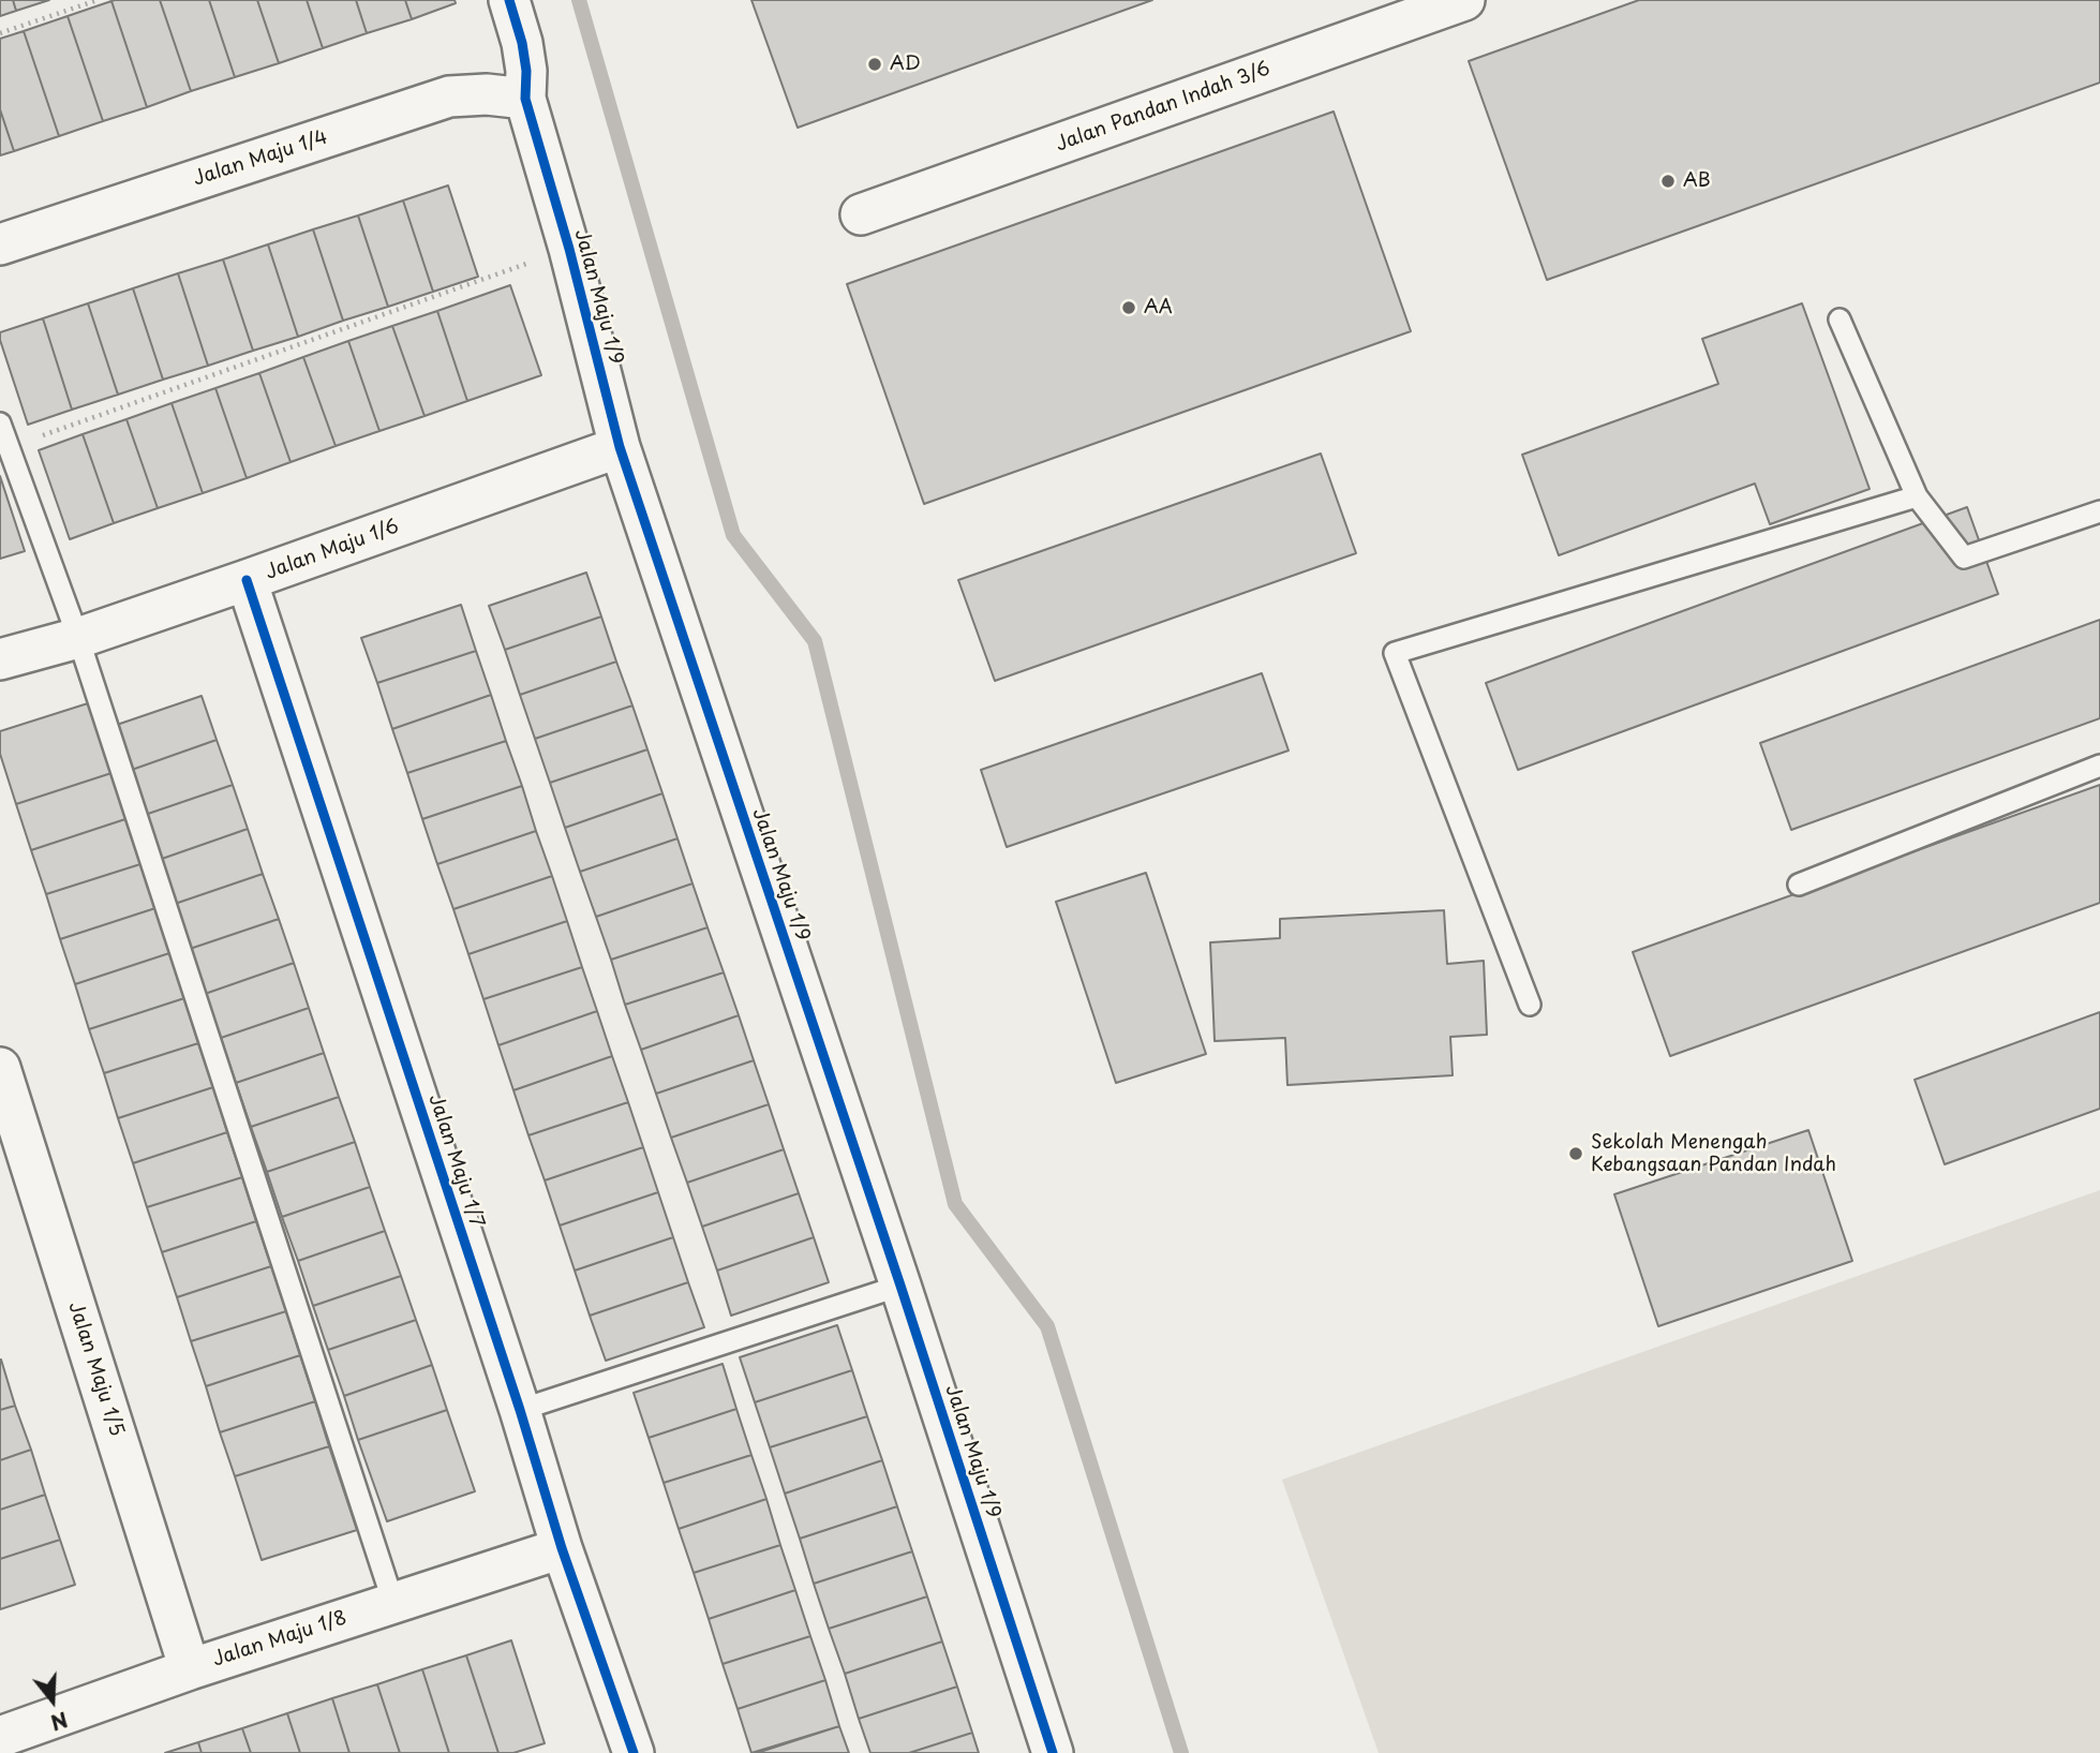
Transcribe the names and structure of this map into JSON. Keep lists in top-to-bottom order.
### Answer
{
  "streets": {
    "street": [
      "Jalan Pandan Indah 3/6",
      "Jalan Maju 1/4",
      "Jalan Maju 1/9",
      "Jalan Maju 1/6",
      "Jalan Maju 1/7",
      "Jalan Maju 1/5",
      "Jalan Maju 1/8"
    ]
  },
  "crossings": [
    ["Jalan Maju 1/4", "Jalan Maju 1/9"],
    ["Jalan Maju 1/9", "Jalan Maju 1/6"],
    ["Jalan Maju 1/6", "Jalan Maju 1/7"],
    ["Jalan Maju 1/7", "Jalan Maju 1/8"],
    ["Jalan Maju 1/5", "Jalan Maju 1/8"]
  ],
  "places": [
    "AD",
    "AB",
    "AA",
    "Sekolah Menengah Kebangsaan Pandan Indah"
  ],
  "north": "bottom"
}
